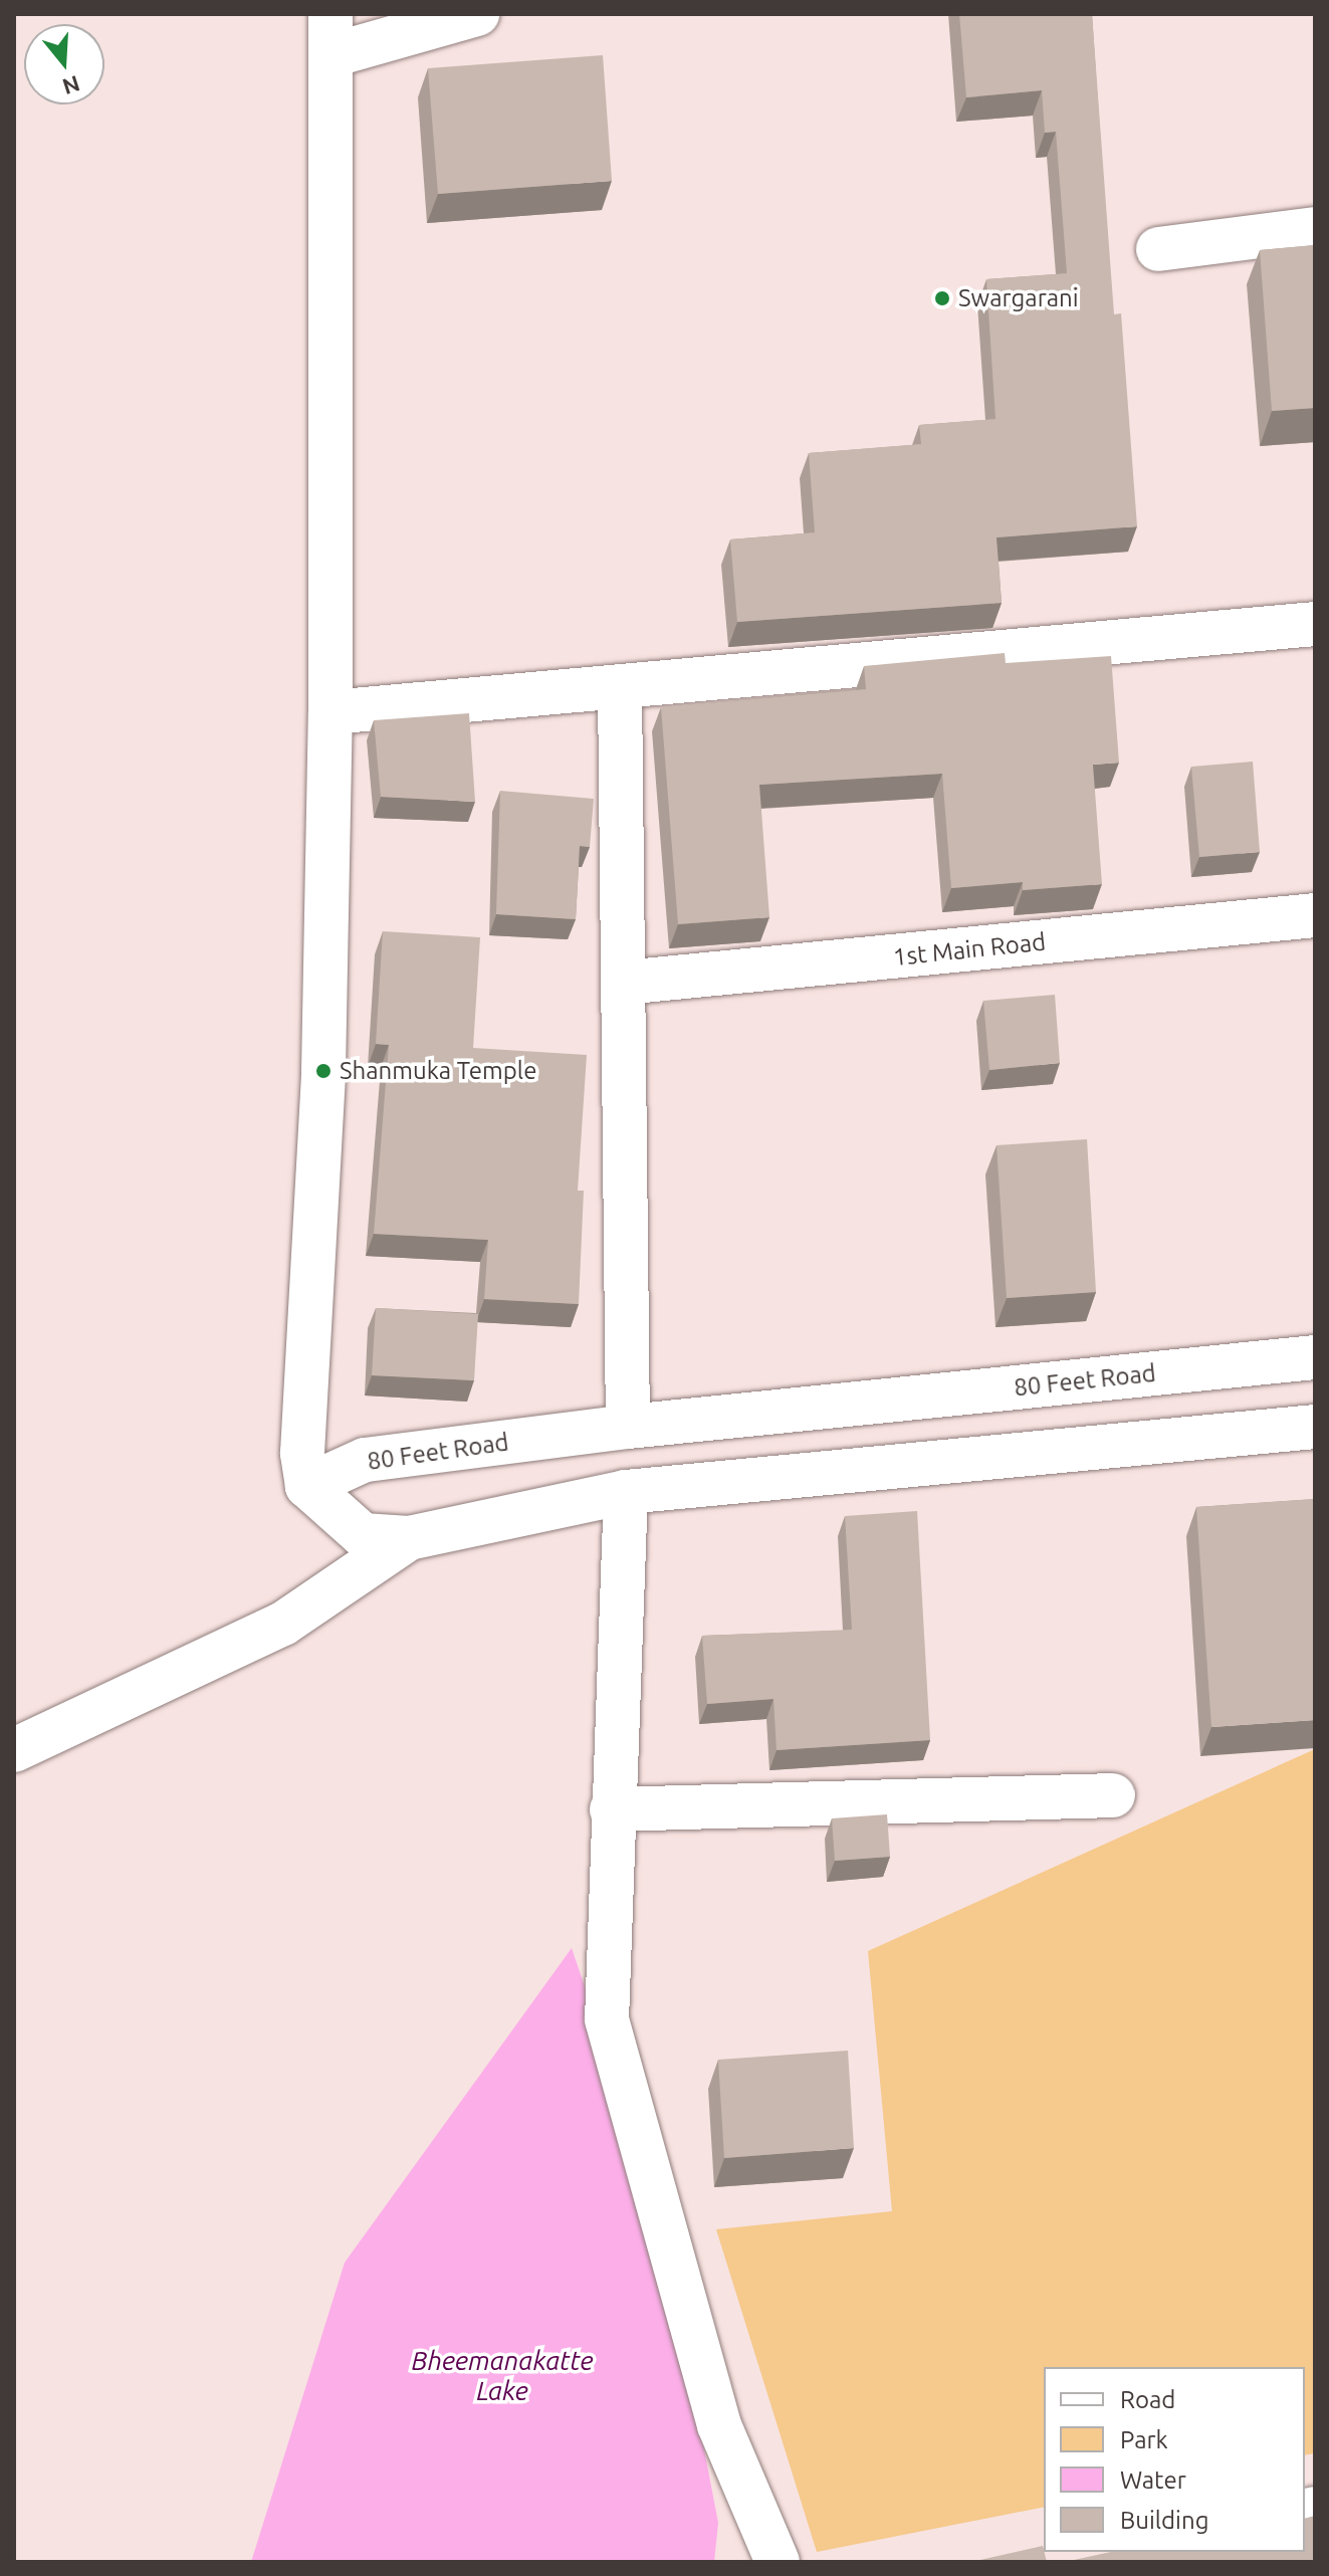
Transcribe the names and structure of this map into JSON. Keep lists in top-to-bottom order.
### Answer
{
  "streets": {
    "street": ["1st Main Road", "80 Feet Road"]
  },
  "water": ["Bheemanakatte Lake"],
  "places": ["Swargarani", "Shanmuka Temple"],
  "legend": [
    "Road",
    "Park",
    "Water",
    "Building"
  ],
  "north": "bottom"
}
